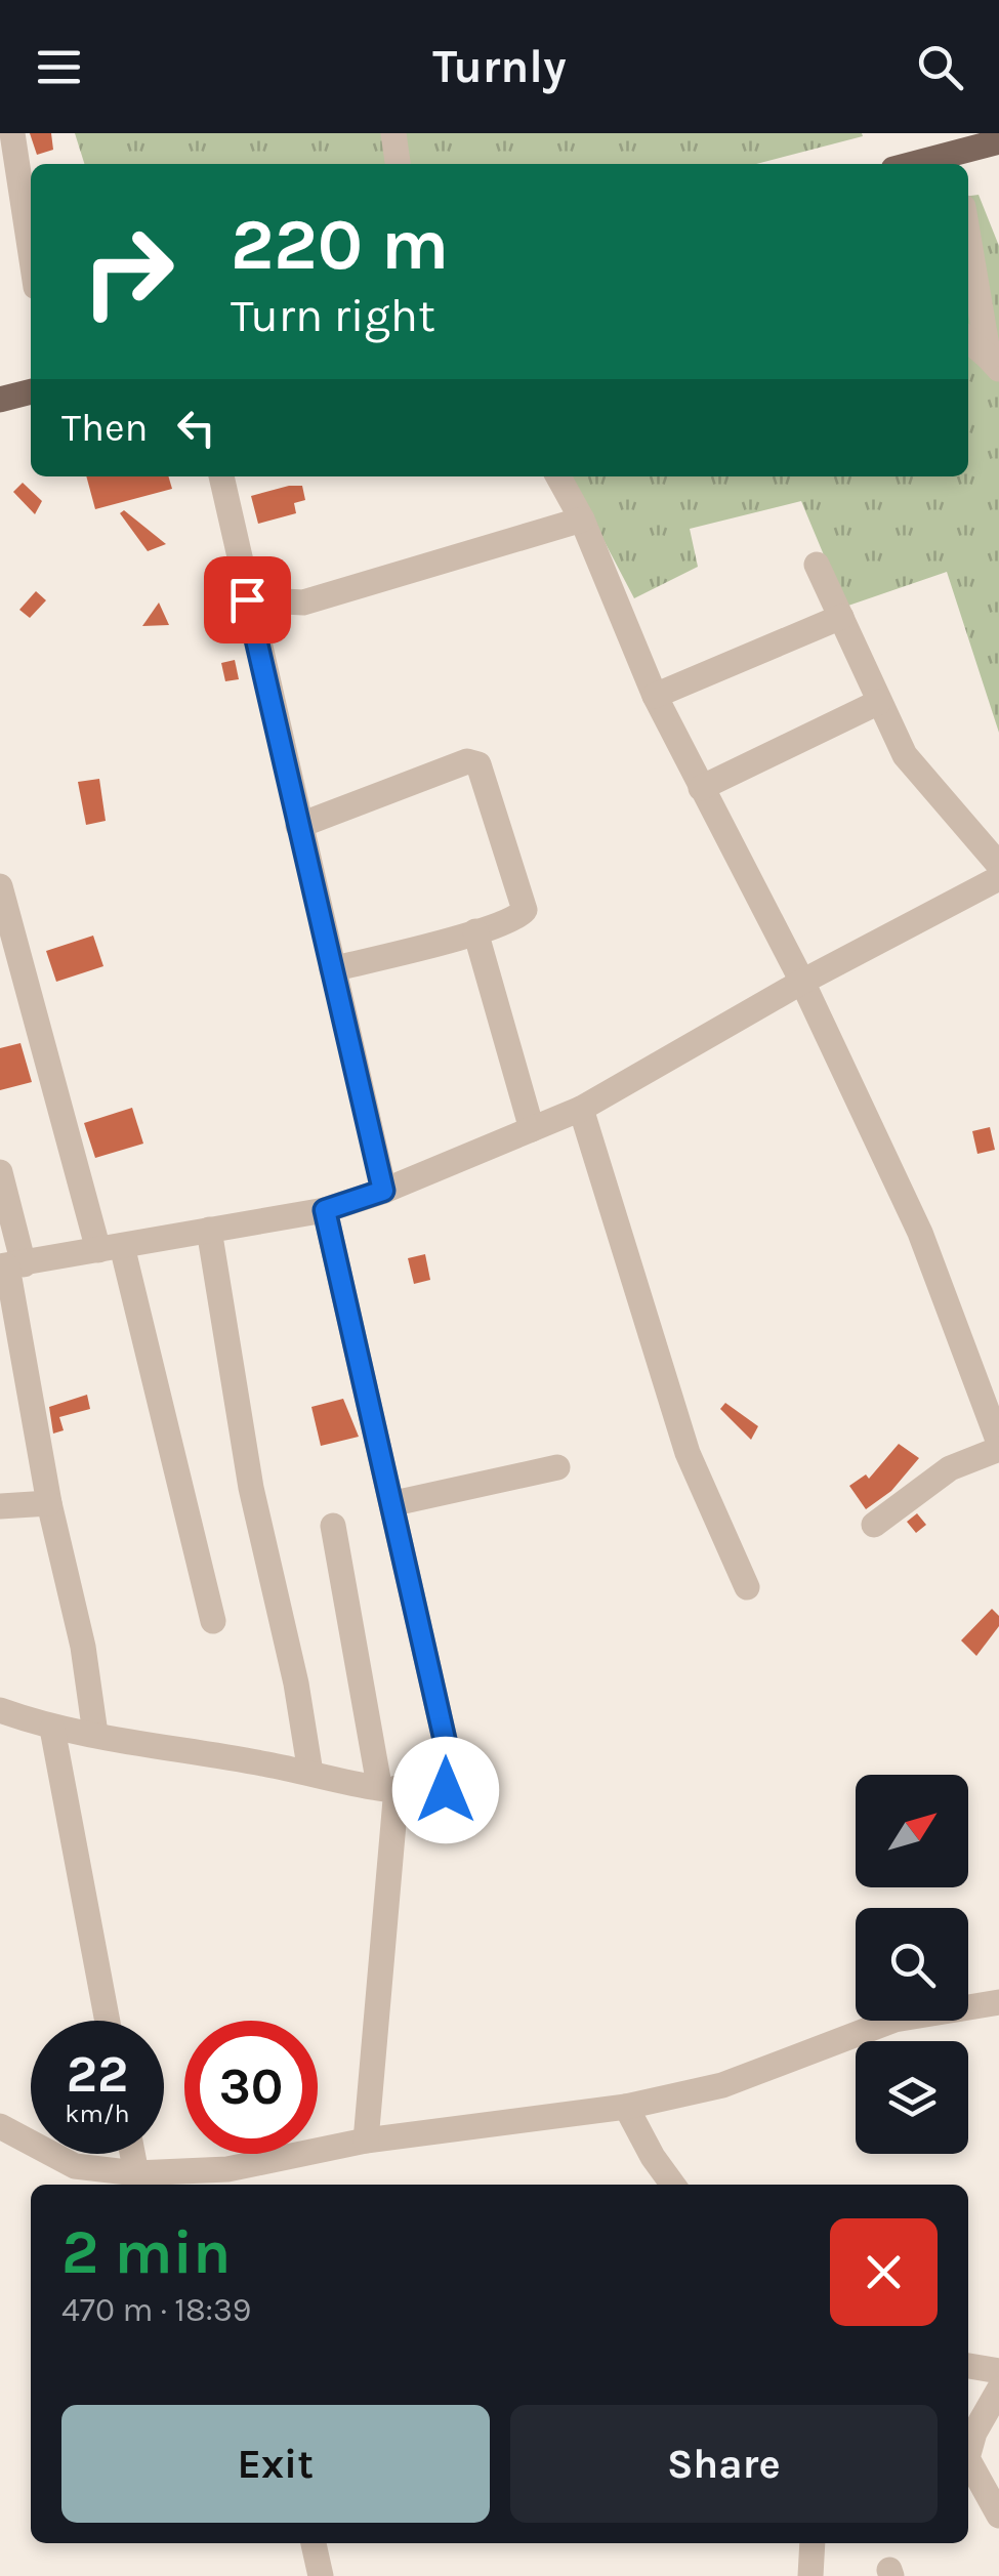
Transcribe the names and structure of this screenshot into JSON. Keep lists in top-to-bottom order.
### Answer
{
  "north": "top right",
  "page": {
    "header": "Turnly",
    "turn": ["220 m", "Turn right"],
    "then": "Then",
    "speed": "22 km/h",
    "limit": "30",
    "heading": ["2 min", "470 m · 18:39"],
    "buttons": ["Exit", "Share"]
  }
}
